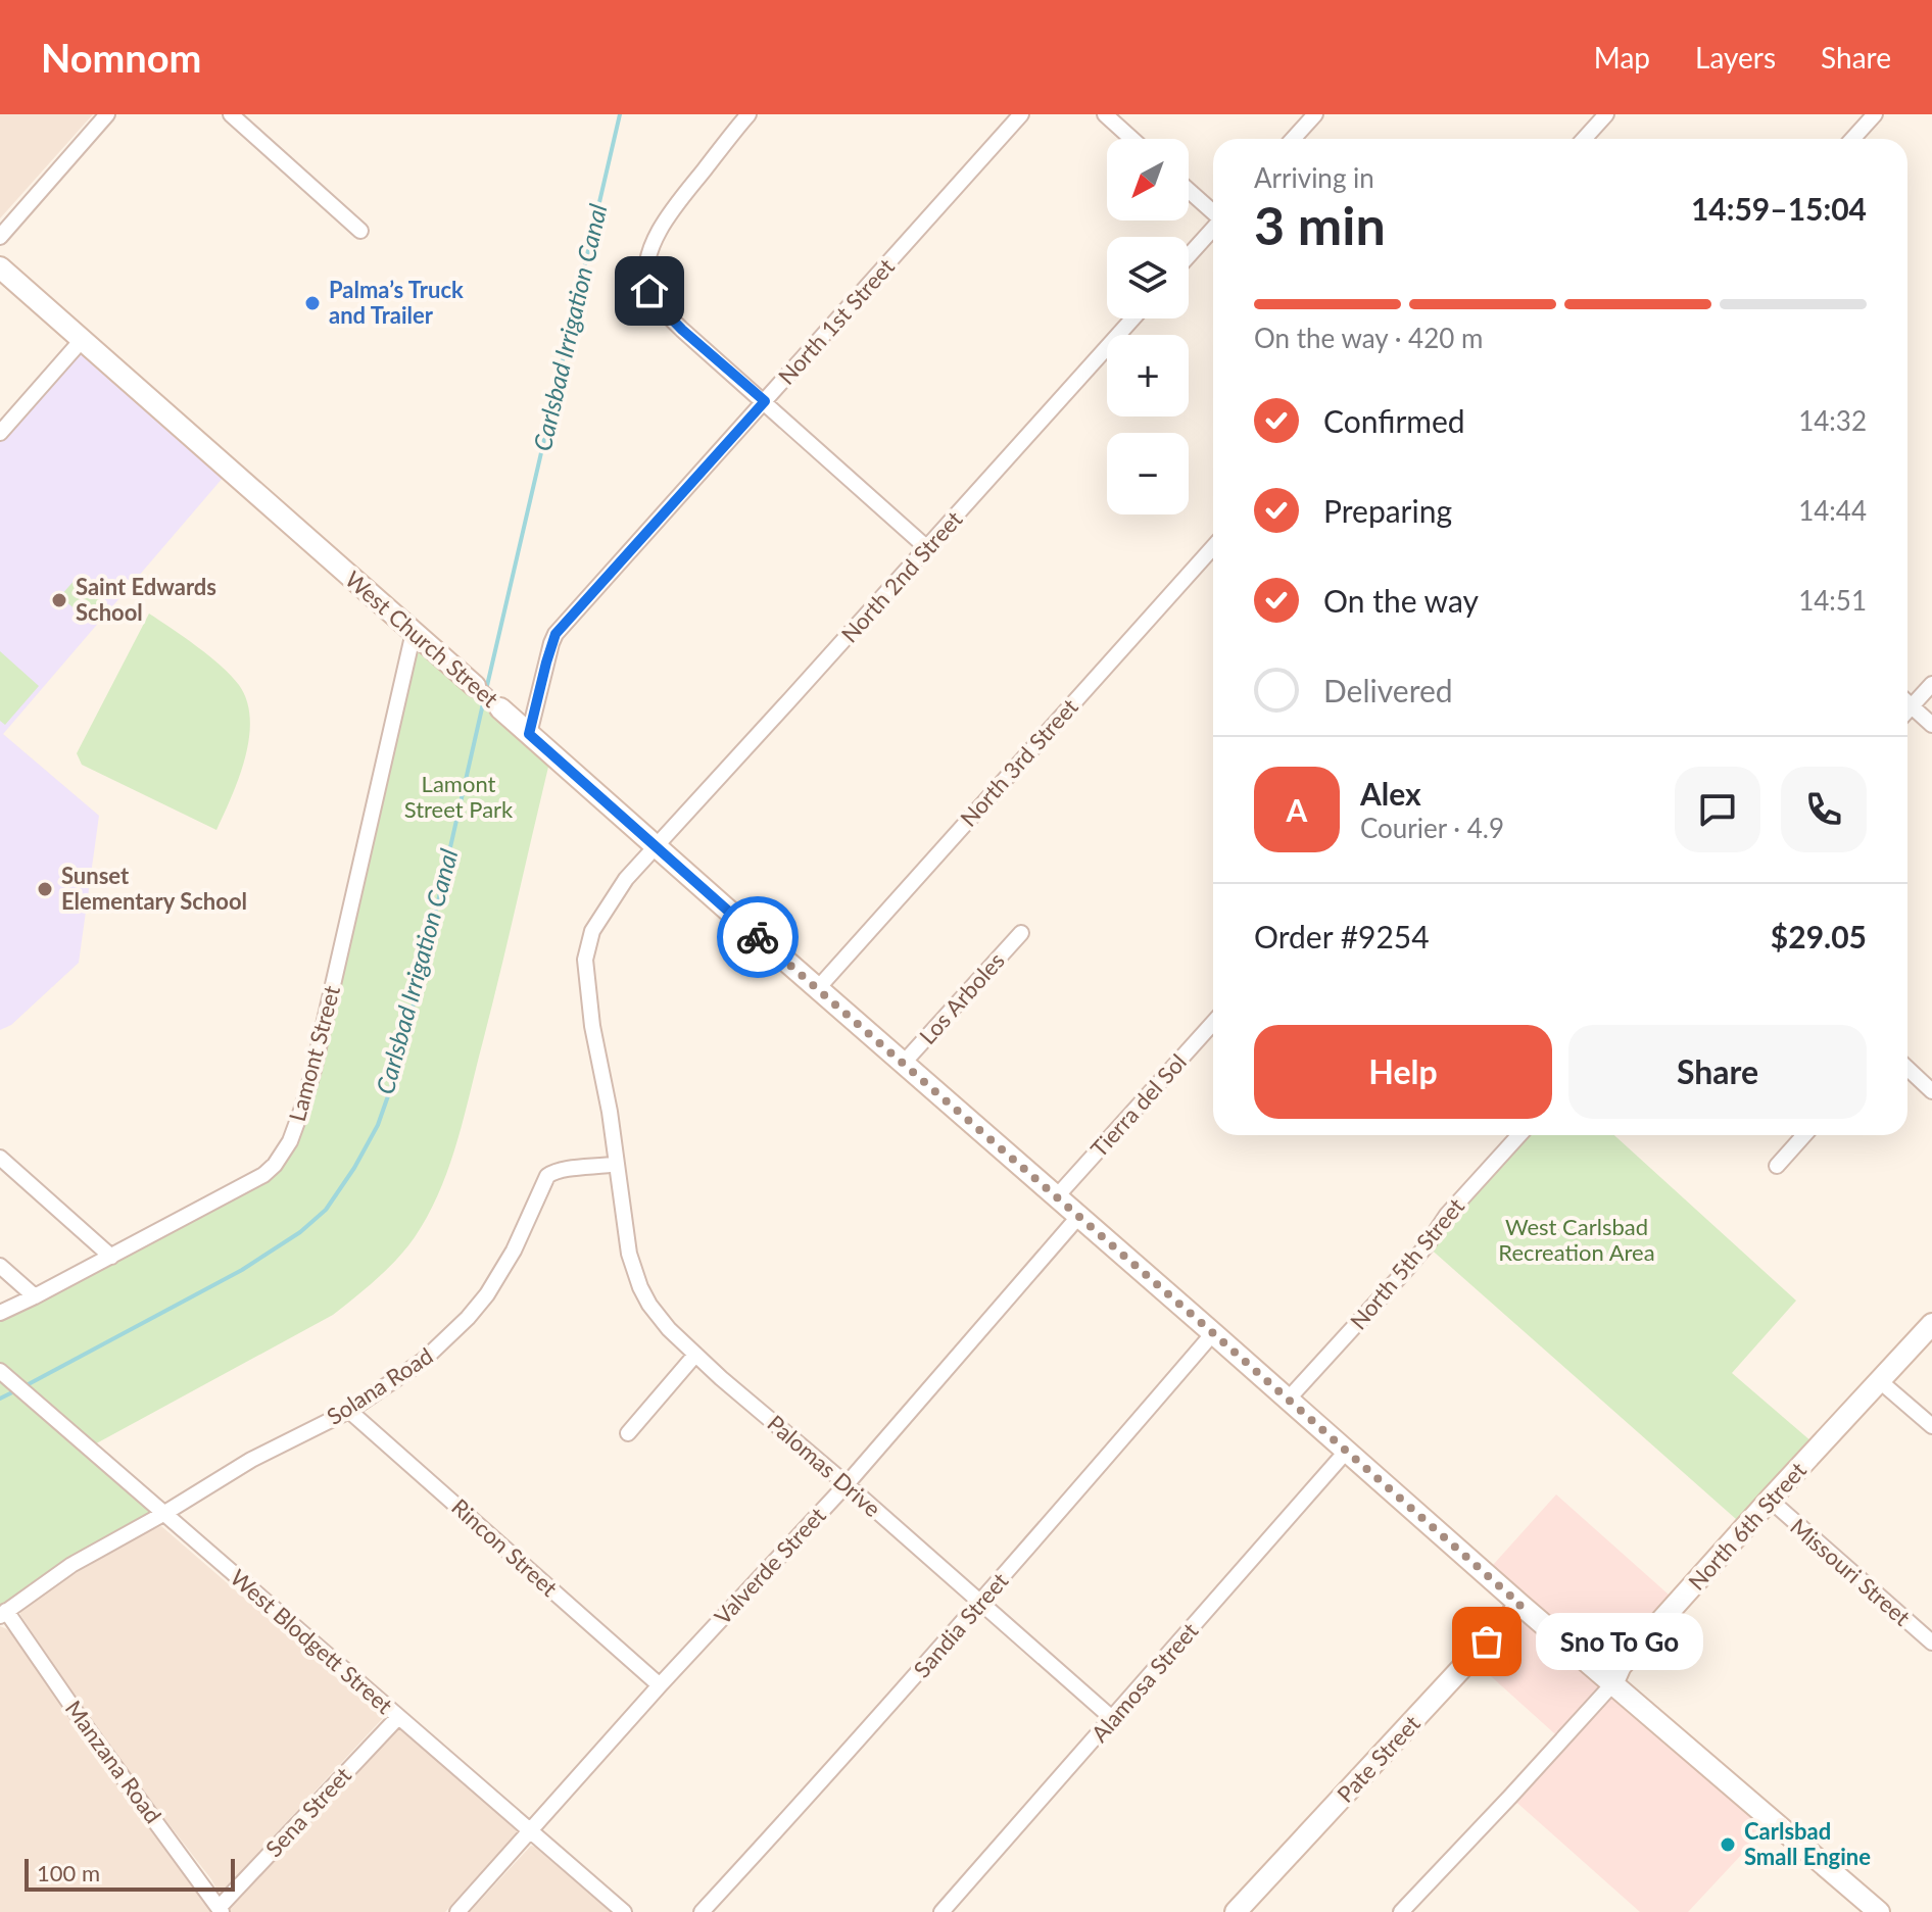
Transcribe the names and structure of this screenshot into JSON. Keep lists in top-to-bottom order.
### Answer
{
  "streets": {
    "street": [
      "North 1st Street",
      "North 2nd Street",
      "West Church Street",
      "North 3rd Street",
      "Los Arboles",
      "Lamont Street",
      "Tierra del Sol",
      "North 5th Street",
      "Solana Road",
      "Palomas Drive",
      "North 6th Street",
      "Rincon Street",
      "Valverde Street",
      "Missouri Street",
      "Sandia Street",
      "West Blodgett Street",
      "Alamosa Street",
      "Pate Street",
      "Manzana Road",
      "Sena Street"
    ]
  },
  "crossings": [
    ["North 1st Street", "West Church Street"],
    ["North 2nd Street", "West Church Street"],
    ["West Church Street", "North 3rd Street"],
    ["West Church Street", "Los Arboles"],
    ["West Church Street", "Lamont Street"],
    ["West Church Street", "Tierra del Sol"],
    ["West Church Street", "North 5th Street"],
    ["West Church Street", "North 6th Street"],
    ["West Church Street", "Valverde Street"],
    ["West Church Street", "Sandia Street"],
    ["West Church Street", "Alamosa Street"],
    ["West Church Street", "Pate Street"],
    ["Solana Road", "Palomas Drive"],
    ["Solana Road", "Rincon Street"],
    ["Solana Road", "West Blodgett Street"],
    ["Solana Road", "Manzana Road"],
    ["Palomas Drive", "Valverde Street"],
    ["Palomas Drive", "Sandia Street"],
    ["Palomas Drive", "Alamosa Street"],
    ["North 6th Street", "Missouri Street"],
    ["Rincon Street", "Valverde Street"],
    ["Valverde Street", "West Blodgett Street"],
    ["West Blodgett Street", "Sena Street"],
    ["Manzana Road", "Sena Street"]
  ],
  "water": ["Carlsbad Irrigation Canal"],
  "parks": ["Lamont Street Park", "West Carlsbad Recreation Area"],
  "places": [
    "Palma’s Truck and Trailer",
    "Saint Edwards School",
    "Sunset Elementary School",
    "Sno To Go",
    "Carlsbad Small Engine"
  ],
  "scale_bar": "100 m",
  "north": "bottom left",
  "page": {
    "header": "Nomnom",
    "nav": ["Map", "Layers", "Share"],
    "map_buttons": ["+", "−"],
    "heading": ["3 min", "Arriving in", "14:59–15:04"],
    "panel": [
      "Alex",
      "Courier · 4.9",
      "Order #9254",
      "$29.05"
    ],
    "bar": "On the way · 420 m",
    "list": [
      ["Confirmed", "14:32"],
      ["Preparing", "14:44"],
      ["On the way", "14:51"],
      "Delivered"
    ],
    "round": "A",
    "buttons": ["Help", "Share"],
    "bubble": "Sno To Go",
    "scale": "100 m"
  }
}
